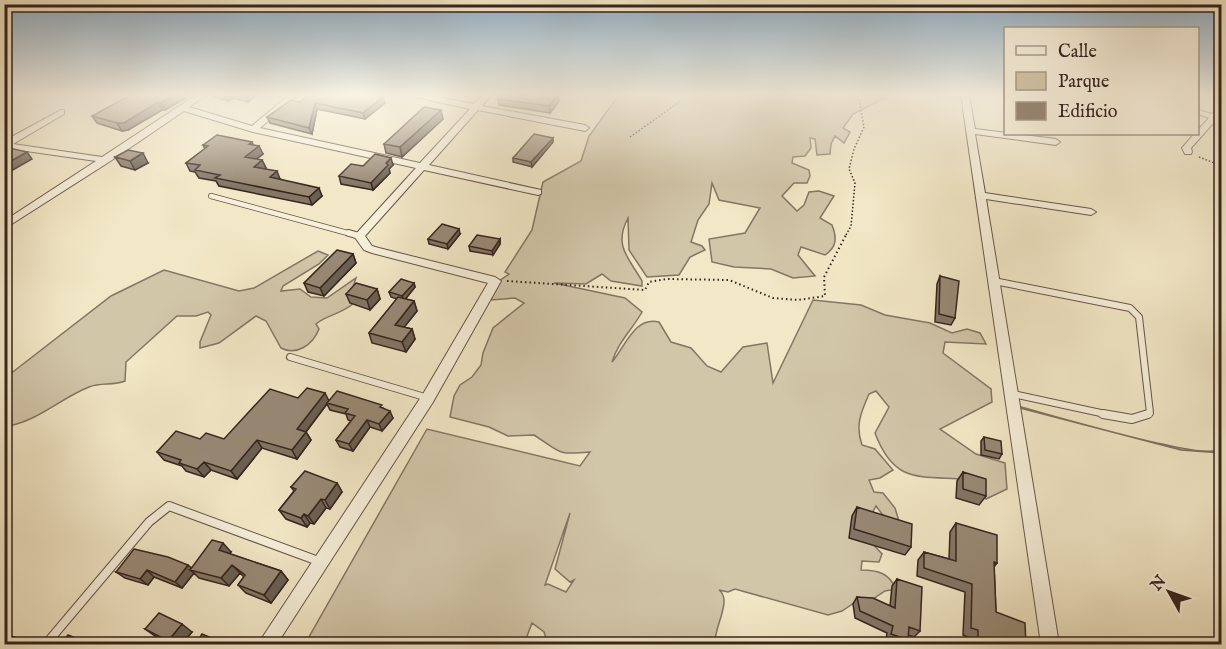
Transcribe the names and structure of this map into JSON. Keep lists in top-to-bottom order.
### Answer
{
  "legend": ["Calle", "Parque", "Edificio"],
  "north": "top left"
}
